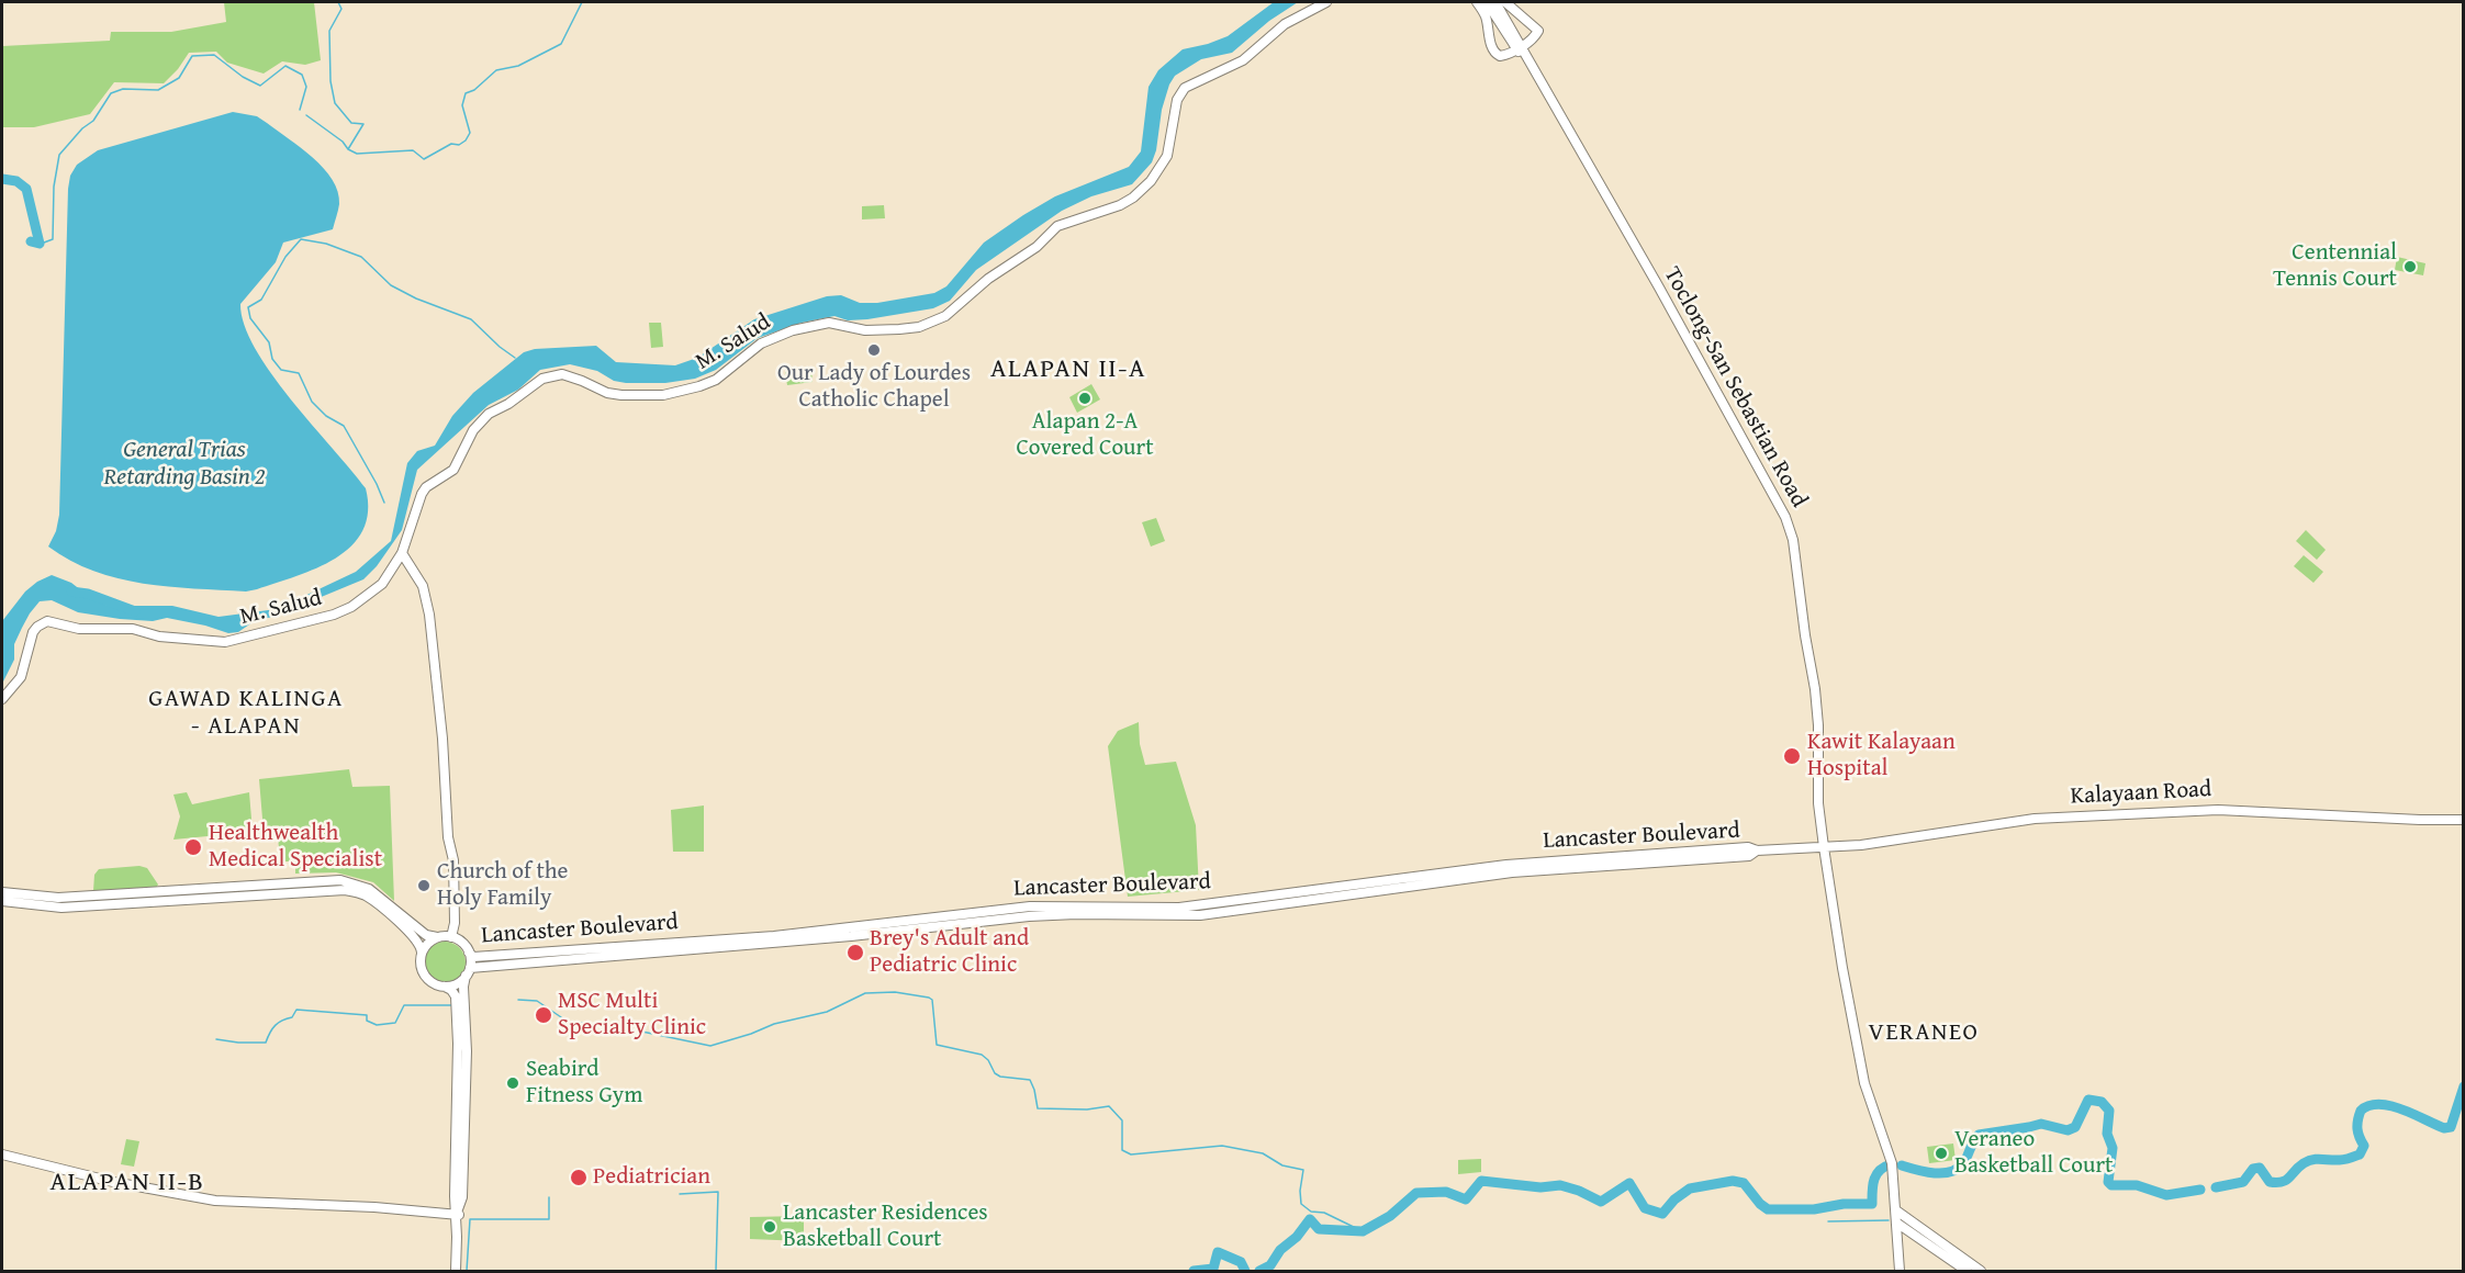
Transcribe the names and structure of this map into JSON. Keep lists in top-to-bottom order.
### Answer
{
  "streets": {
    "main road": [
      "M. Salud",
      "Toclong-San Sebastian Road",
      "Kalayaan Road",
      "Lancaster Boulevard"
    ]
  },
  "crossings": [
    ["Toclong-San Sebastian Road", "Kalayaan Road"],
    ["Toclong-San Sebastian Road", "Lancaster Boulevard"],
    ["Kalayaan Road", "Lancaster Boulevard"]
  ],
  "districts": [
    "ALAPAN II-A",
    "GAWAD KALINGA - ALAPAN",
    "VERANEO",
    "ALAPAN II-B"
  ],
  "water": ["General Trias Retarding Basin 2"],
  "places": [
    "Centennial Tennis Court",
    "Our Lady of Lourdes Catholic Chapel",
    "Alapan 2-A Covered Court",
    "Kawit Kalayaan Hospital",
    "Healthwealth Medical Specialist",
    "Church of the Holy Family",
    "Brey's Adult and Pediatric Clinic",
    "MSC Multi Specialty Clinic",
    "Seabird Fitness Gym",
    "Veraneo Basketball Court",
    "Pediatrician",
    "Lancaster Residences Basketball Court"
  ]
}
